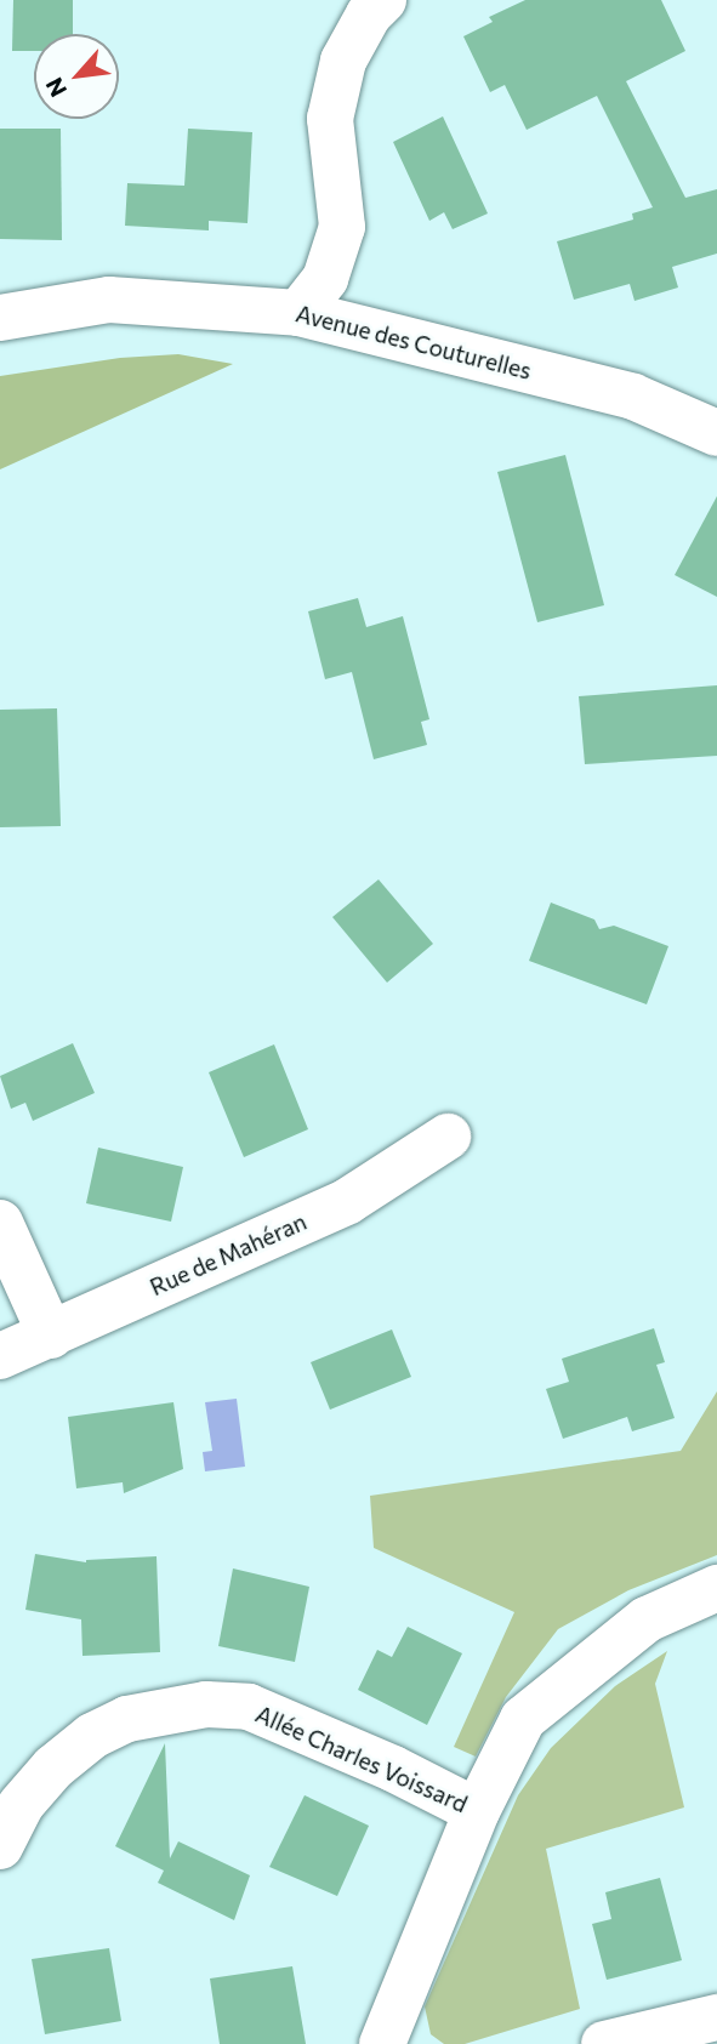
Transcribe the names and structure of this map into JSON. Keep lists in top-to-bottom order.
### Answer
{
  "streets": {
    "street": ["Avenue des Couturelles", "Rue de Mahéran", "Allée Charles Voissard"]
  },
  "north": "bottom left"
}
